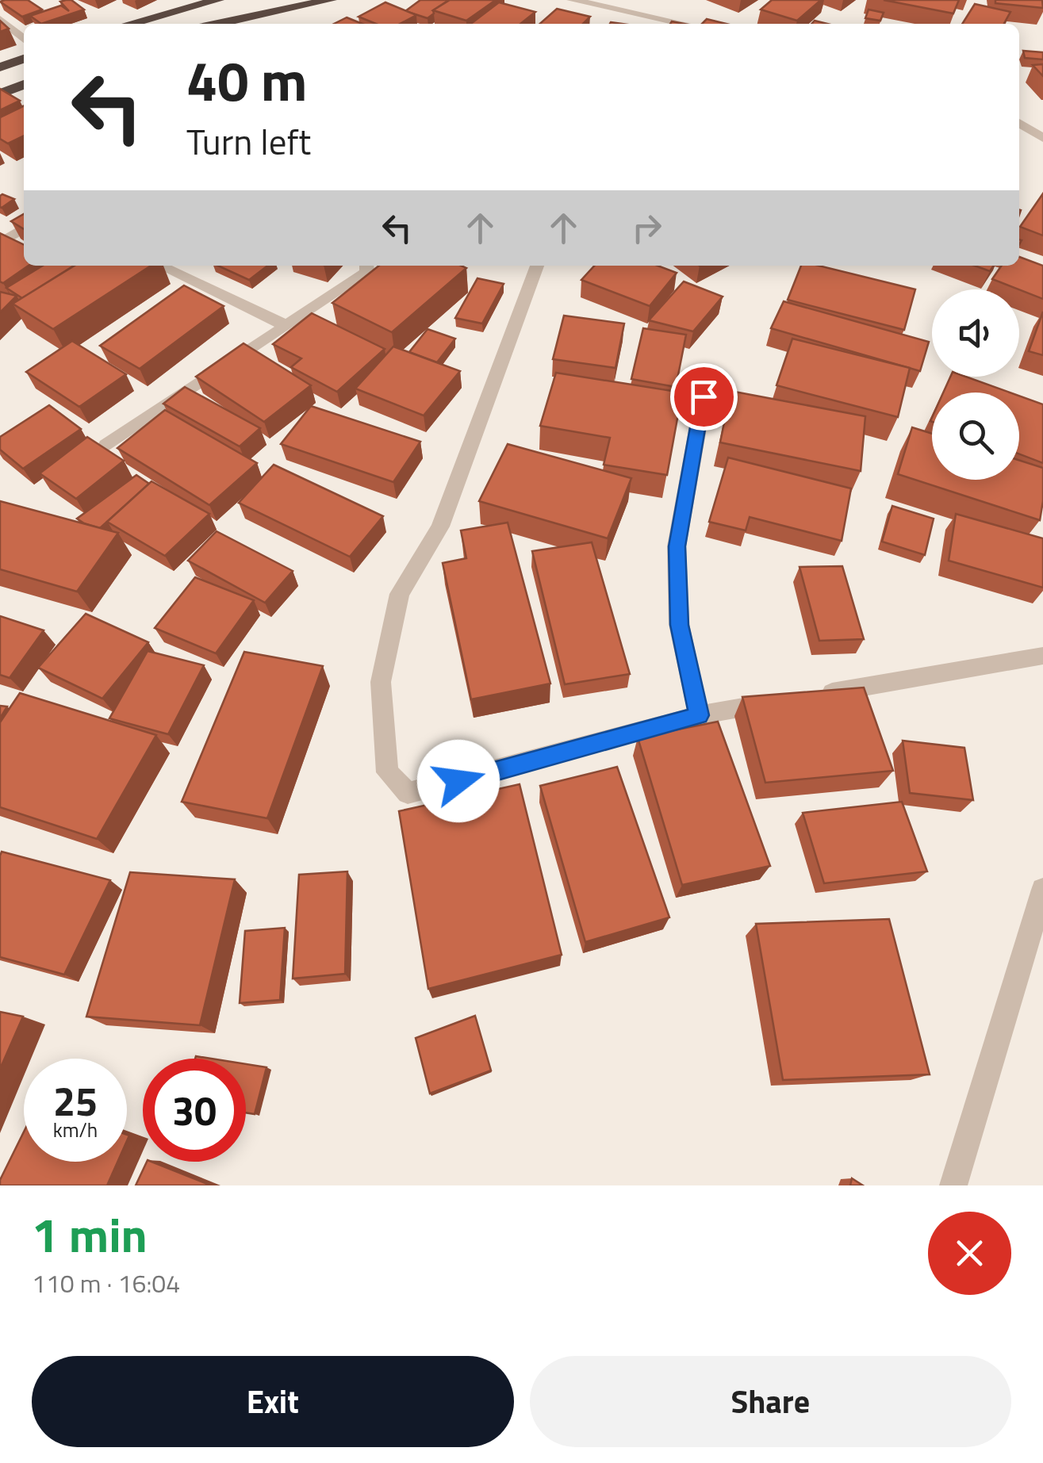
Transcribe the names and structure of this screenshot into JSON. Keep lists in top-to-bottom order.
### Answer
{
  "page": {
    "turn": ["40 m", "Turn left"],
    "speed": "25 km/h",
    "limit": "30",
    "heading": ["1 min", "110 m · 16:04"],
    "buttons": ["Exit", "Share"]
  }
}
